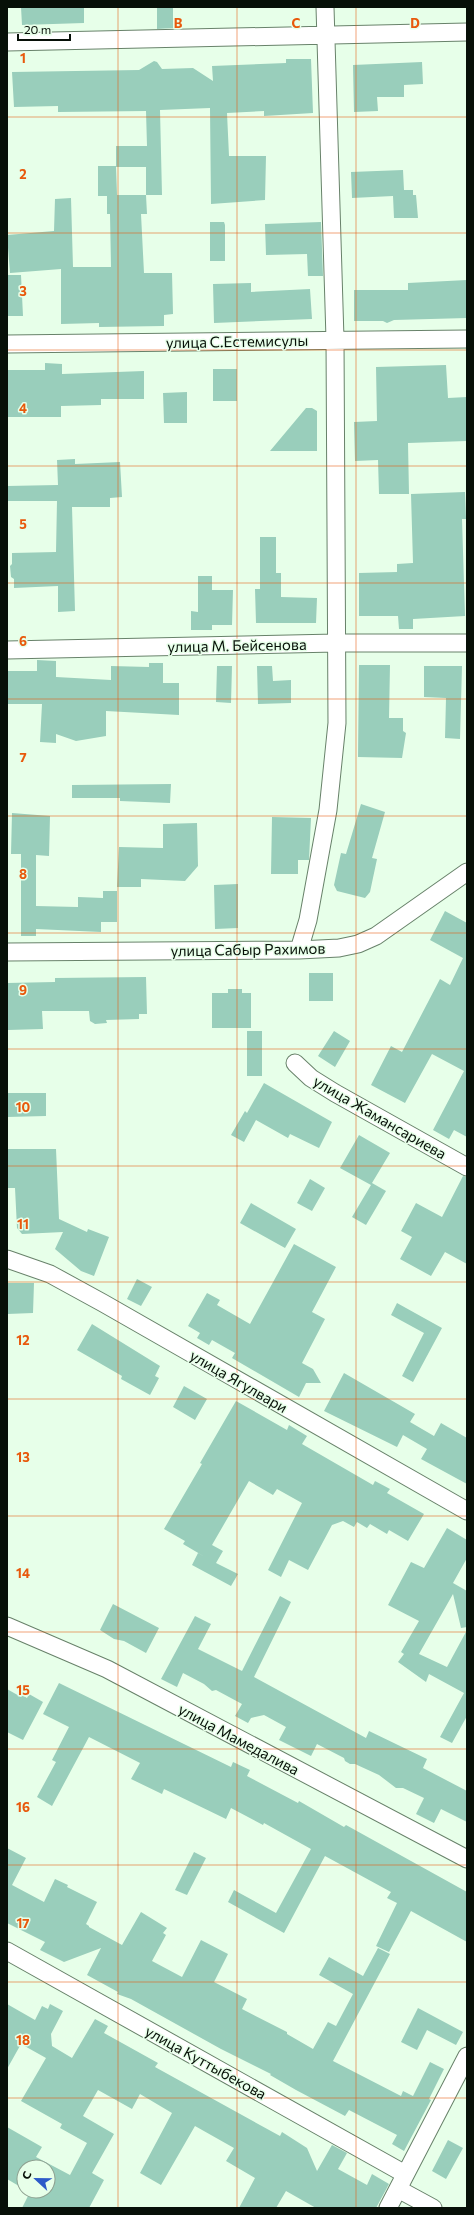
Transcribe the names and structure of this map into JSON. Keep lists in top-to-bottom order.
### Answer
{
  "streets": {
    "street": [
      "улица С.Естемисулы",
      "улица М. Бейсенова",
      "улица Сабыр Рахимов",
      "улица Жамансариева",
      "улица Ягулвари",
      "улица Мамедалива",
      "улица Куттыбекова"
    ]
  },
  "scale_bar": "20 m",
  "north": "left",
  "grid": {
    "columns": ["B", "C", "D"],
    "rows": [
      "1",
      "2",
      "3",
      "4",
      "5",
      "6",
      "7",
      "8",
      "9",
      "10",
      "11",
      "12",
      "13",
      "14",
      "15",
      "16",
      "17",
      "18"
    ]
  }
}
